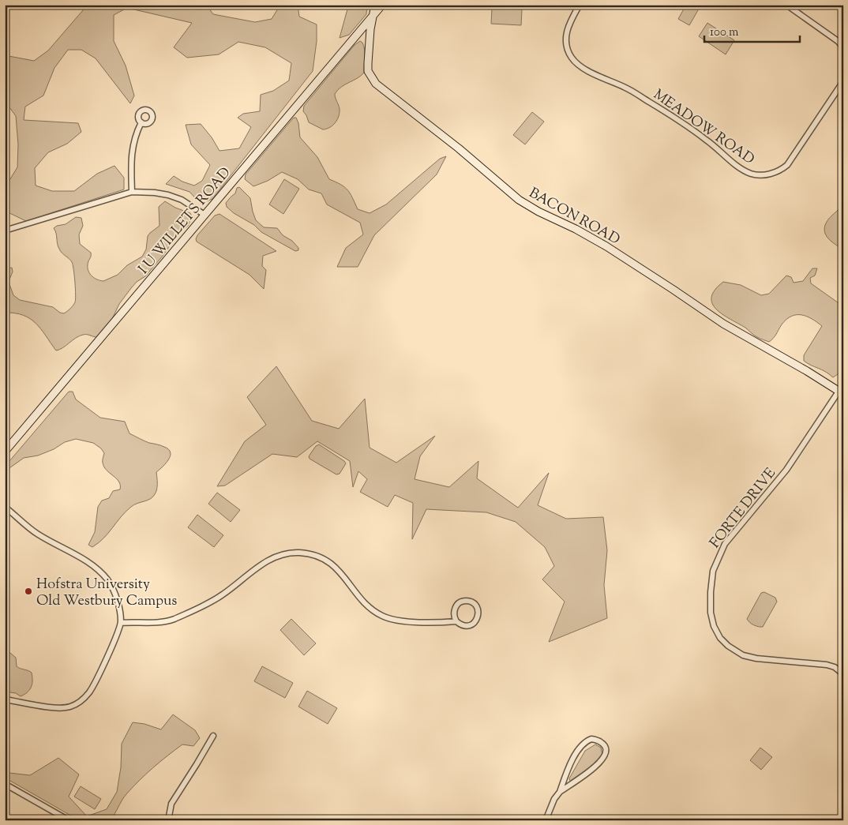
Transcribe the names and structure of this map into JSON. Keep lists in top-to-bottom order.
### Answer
{
  "streets": {
    "street": [
      "MEADOW ROAD",
      "BACON ROAD",
      "I U WILLETS ROAD",
      "FORTE DRIVE"
    ]
  },
  "crossings": [
    ["BACON ROAD", "I U WILLETS ROAD"],
    ["BACON ROAD", "FORTE DRIVE"]
  ],
  "places": ["Hofstra University Old Westbury Campus"],
  "scale_bar": "100 m"
}
